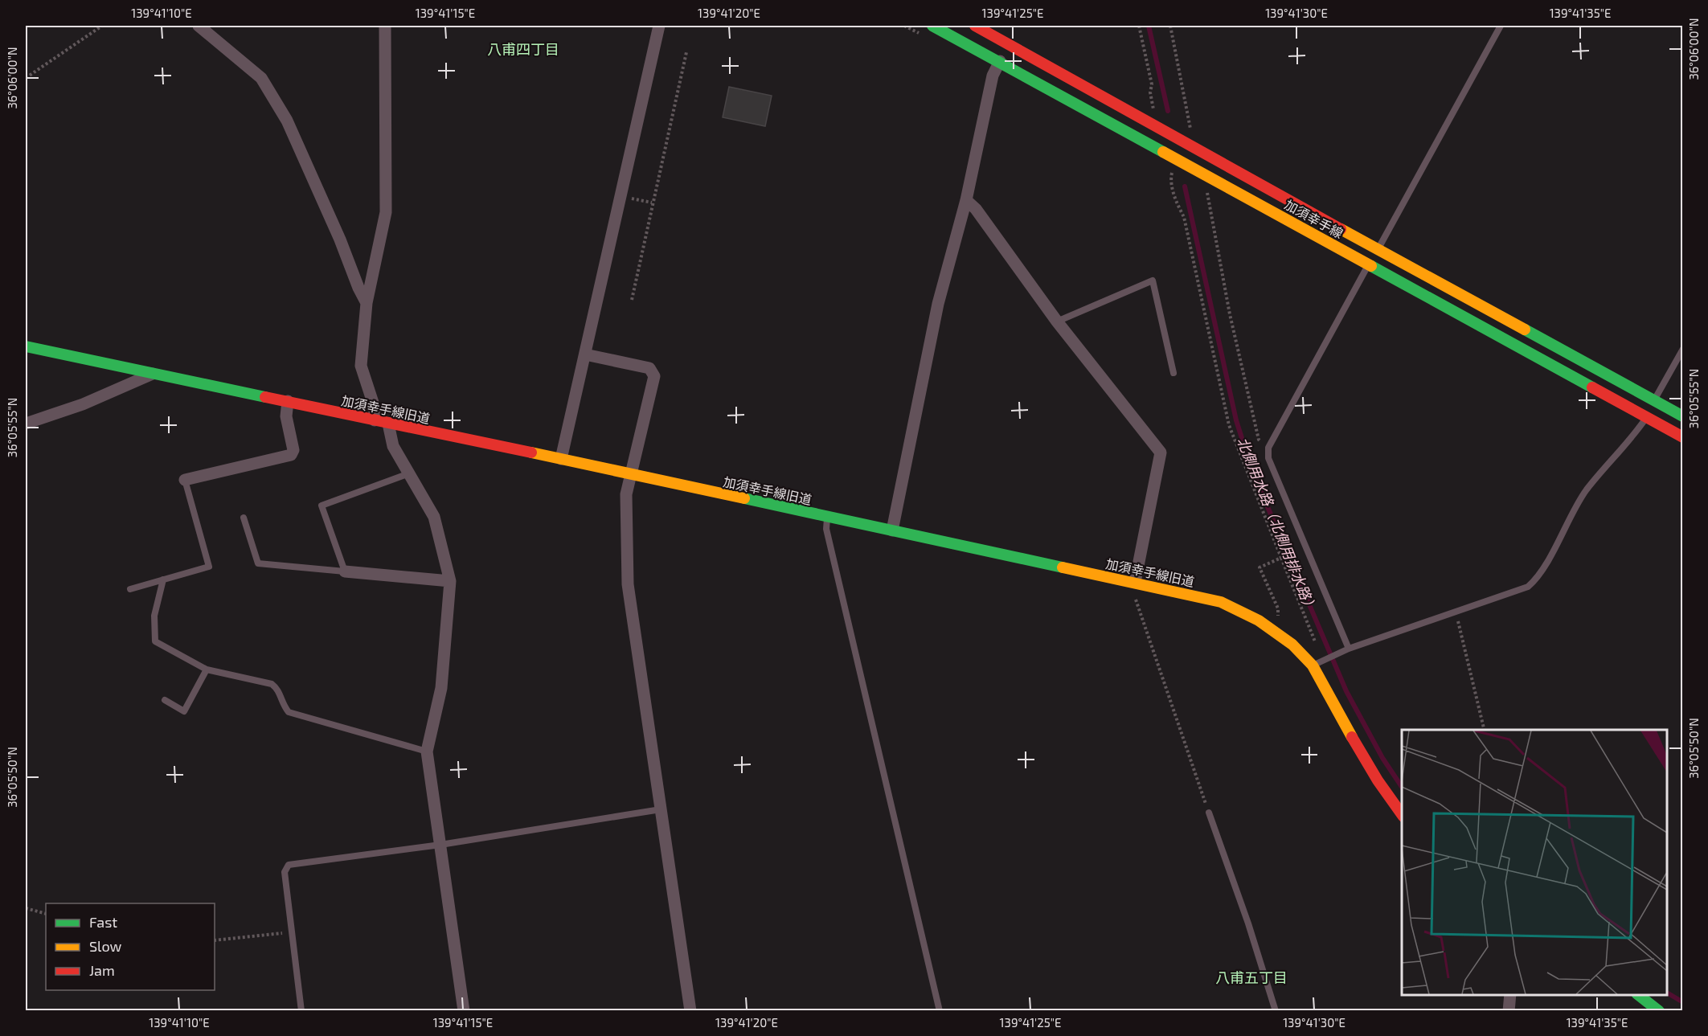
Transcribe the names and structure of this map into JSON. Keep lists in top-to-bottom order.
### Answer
{
  "streets": {
    "main road": ["加須幸手線", "加須幸手線旧道"]
  },
  "districts": ["八甫四丁目", "八甫五丁目"],
  "water": ["北側用水路（北側用排水路）"],
  "legend": ["Fast", "Slow", "Jam"],
  "coordinates": [
    "139°41'10\"E",
    "139°41'15\"E",
    "139°41'20\"E",
    "139°41'25\"E",
    "139°41'30\"E",
    "139°41'35\"E",
    "36°06'00\"N",
    "36°05'55\"N",
    "36°05'50\"N"
  ]
}
